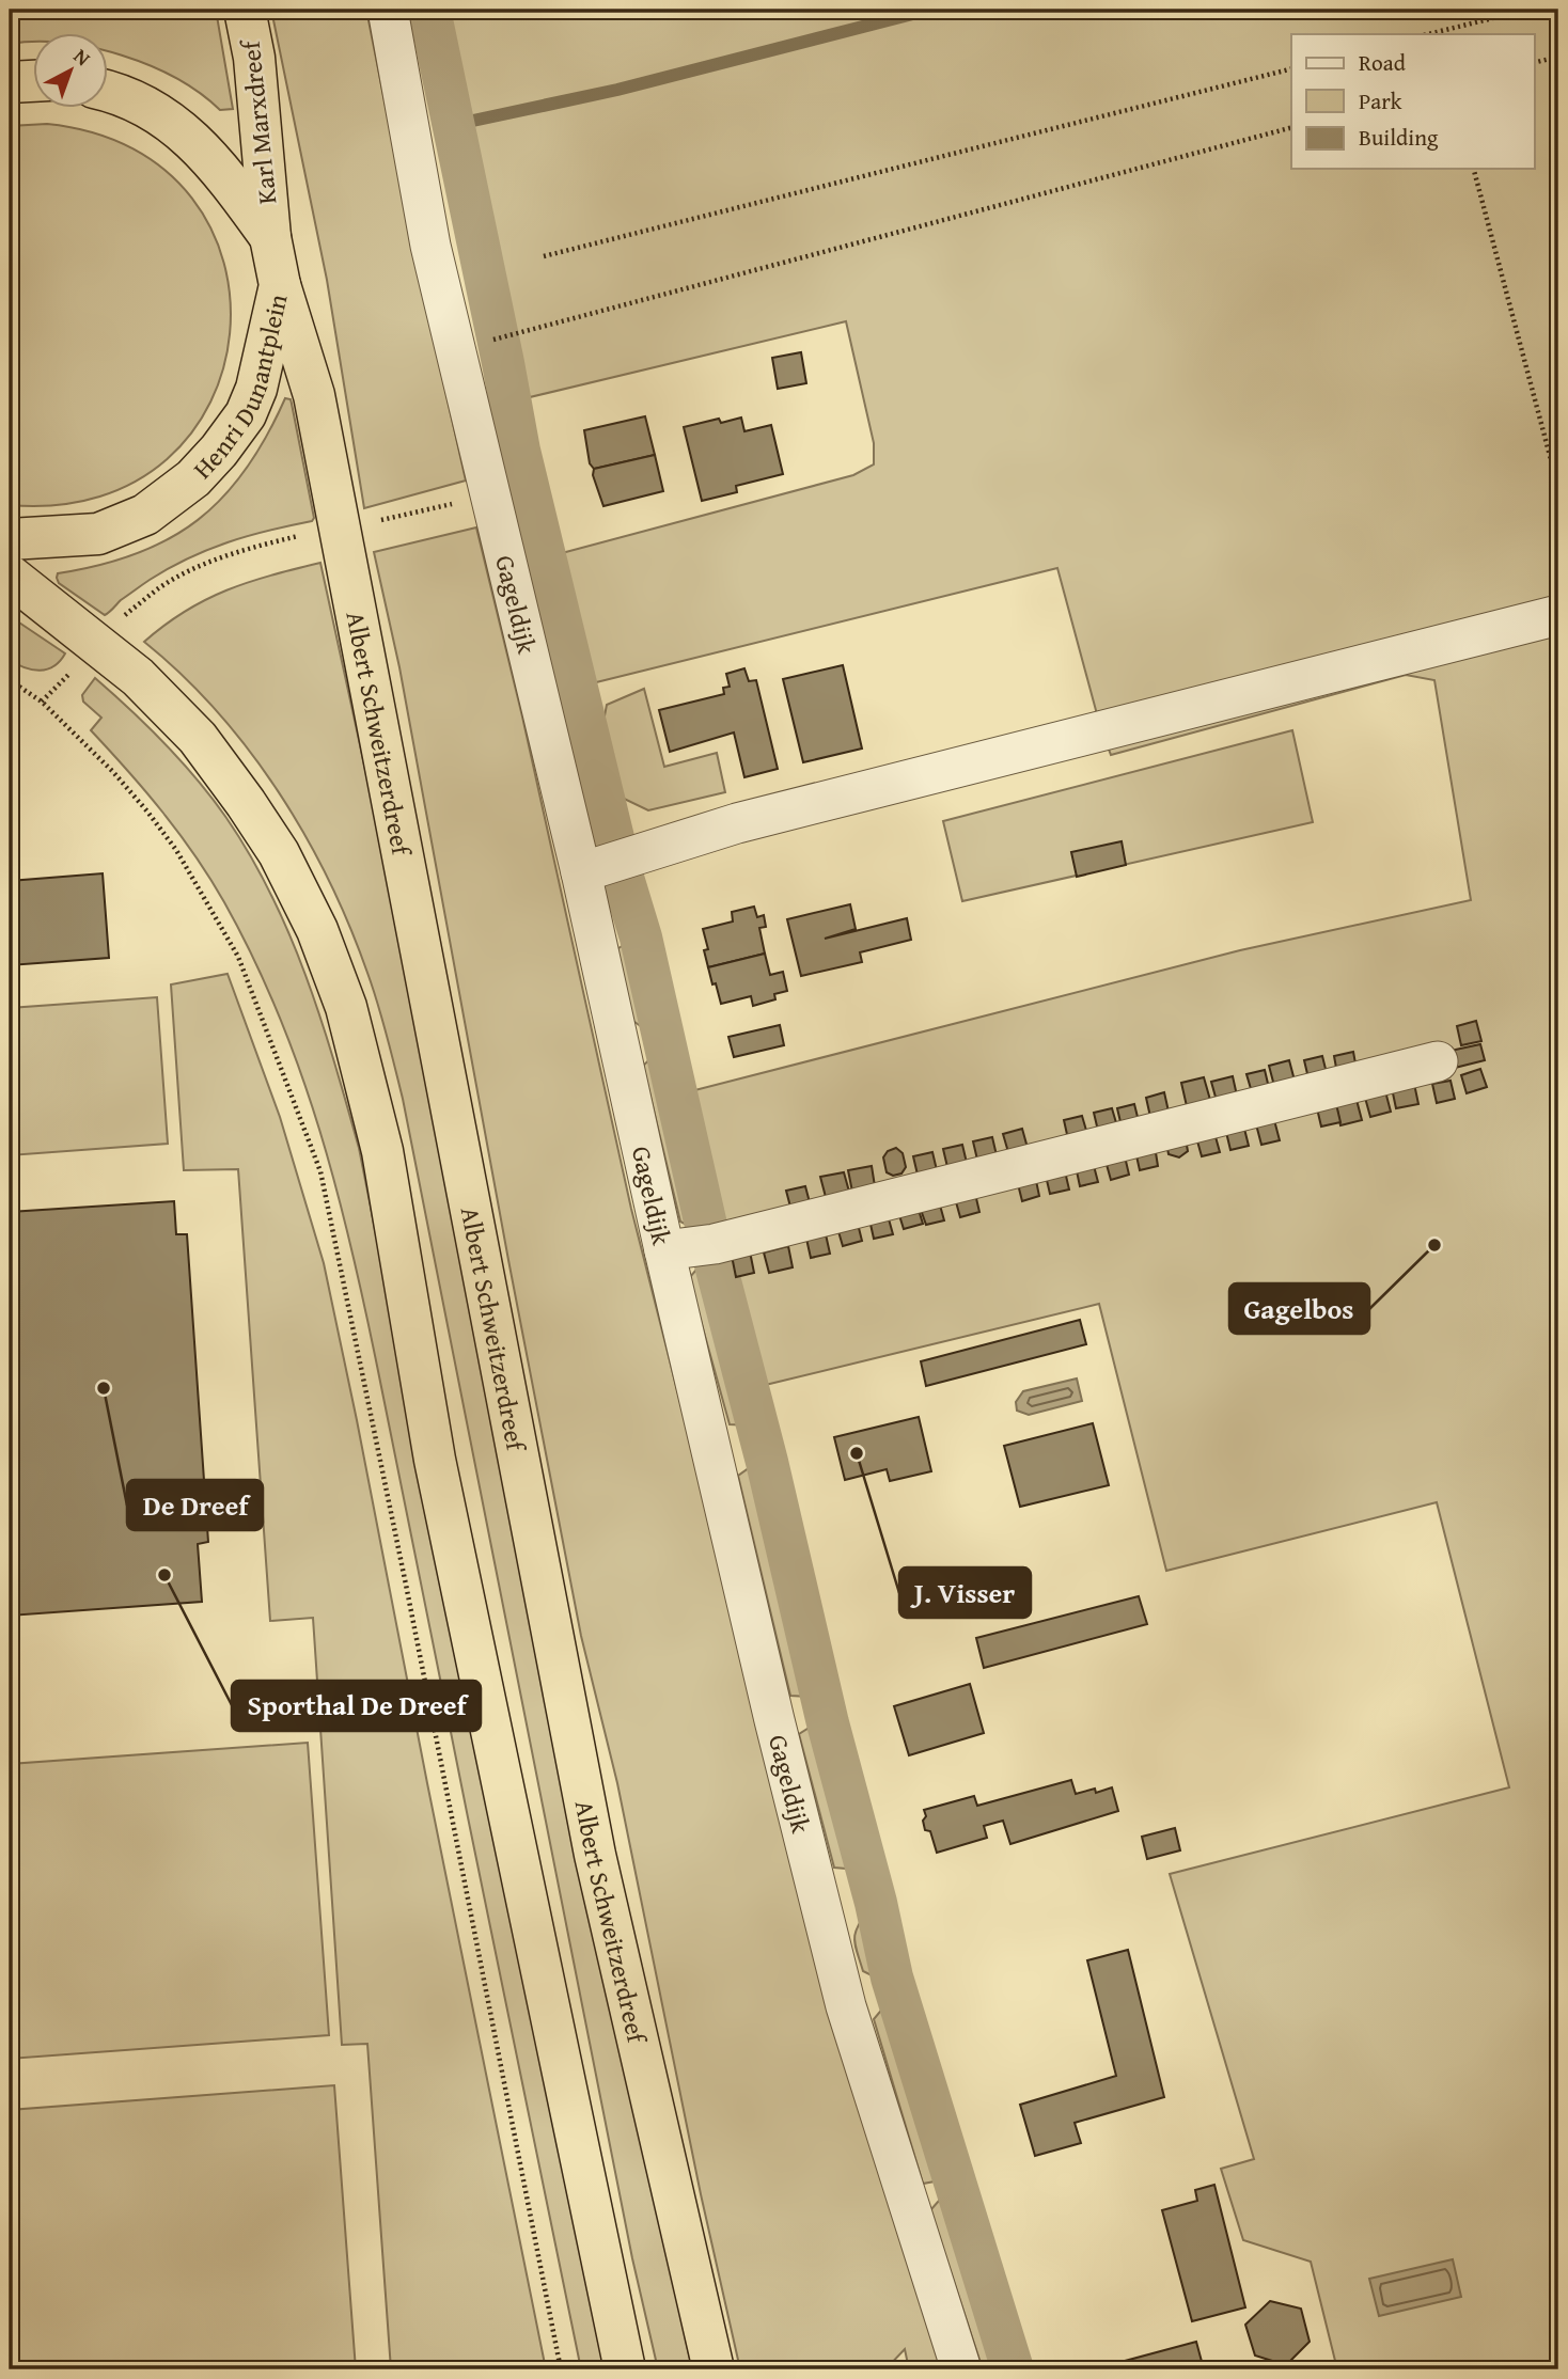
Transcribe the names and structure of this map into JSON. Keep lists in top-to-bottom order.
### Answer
{
  "streets": {
    "highway": ["Karl Marxdreef", "Henri Dunantplein", "Albert Schweitzerdreef"],
    "street": ["Gageldijk"]
  },
  "crossings": [
    ["Karl Marxdreef", "Henri Dunantplein"],
    ["Henri Dunantplein", "Albert Schweitzerdreef"]
  ],
  "places": [
    "Gagelbos",
    "De Dreef",
    "J. Visser",
    "Sporthal De Dreef"
  ],
  "legend": ["Road", "Park", "Building"],
  "north": "top right"
}
